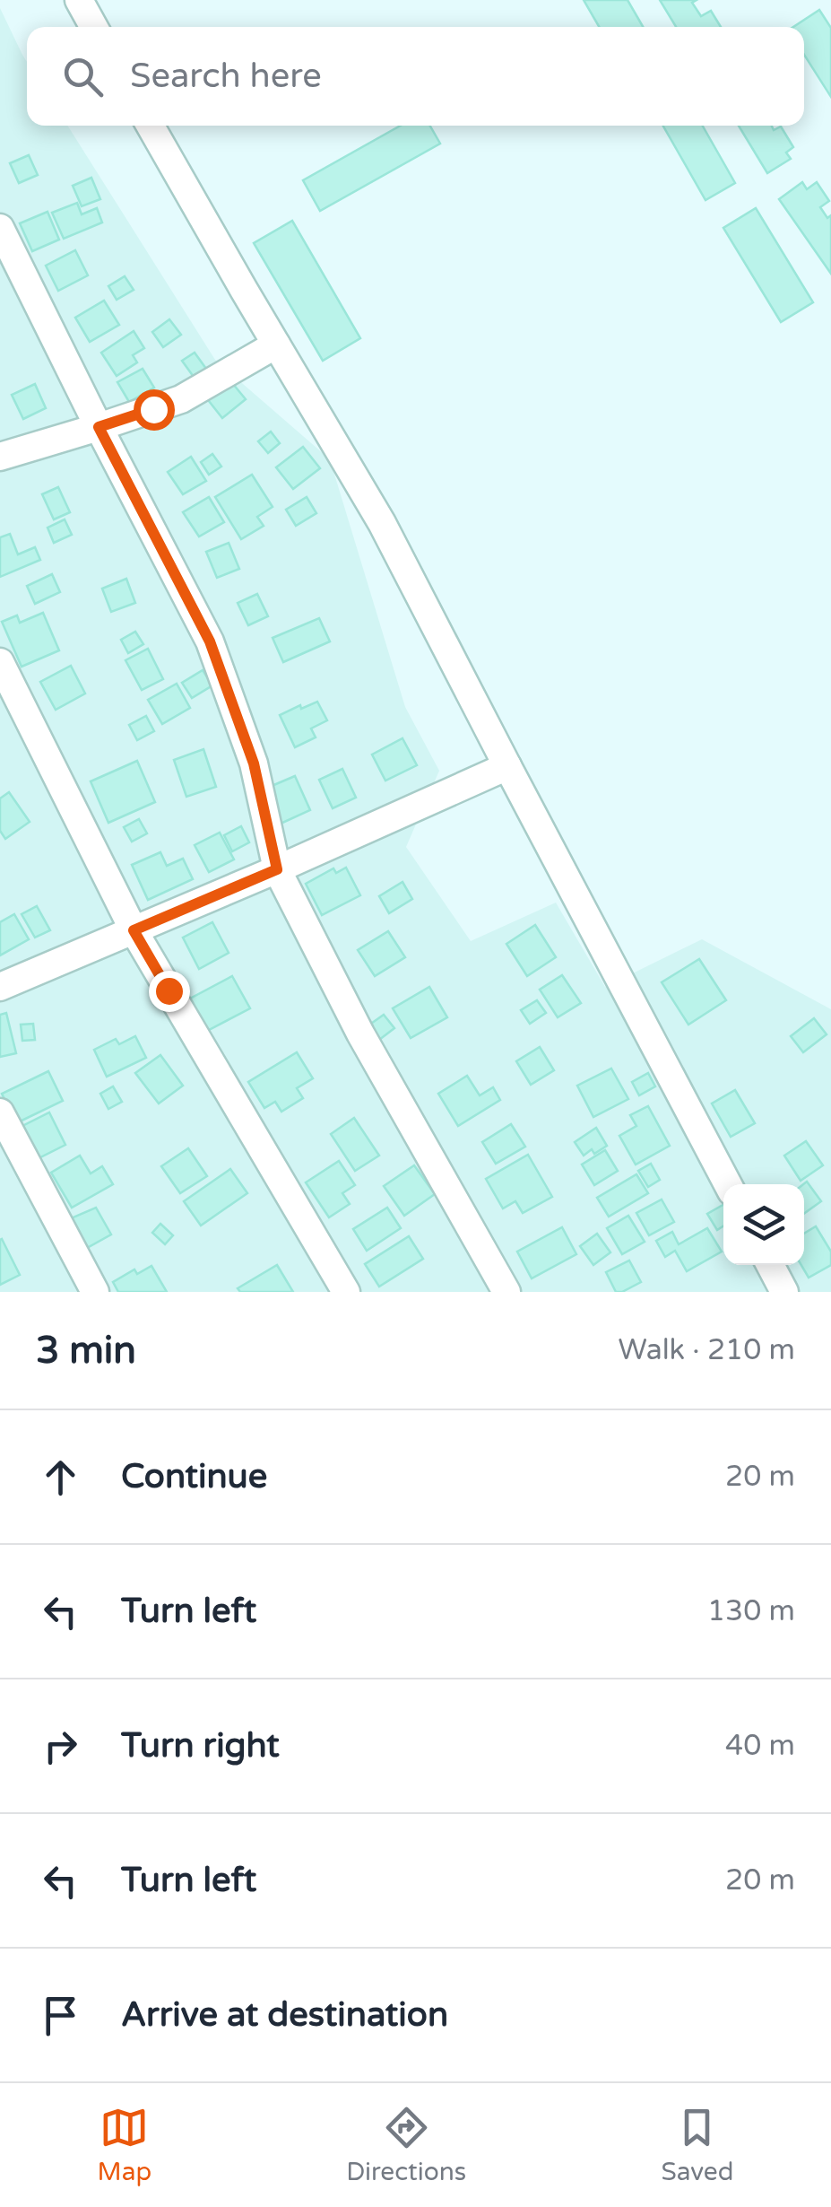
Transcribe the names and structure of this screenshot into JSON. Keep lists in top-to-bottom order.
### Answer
{
  "page": {
    "search": "Search here",
    "heading": ["3 min", "Walk · 210 m"],
    "list": [
      ["Continue", "20 m"],
      ["Turn left", "130 m"],
      ["Turn right", "40 m"],
      ["Turn left", "20 m"],
      "Arrive at destination"
    ],
    "nav": ["Map", "Directions", "Saved"]
  }
}
